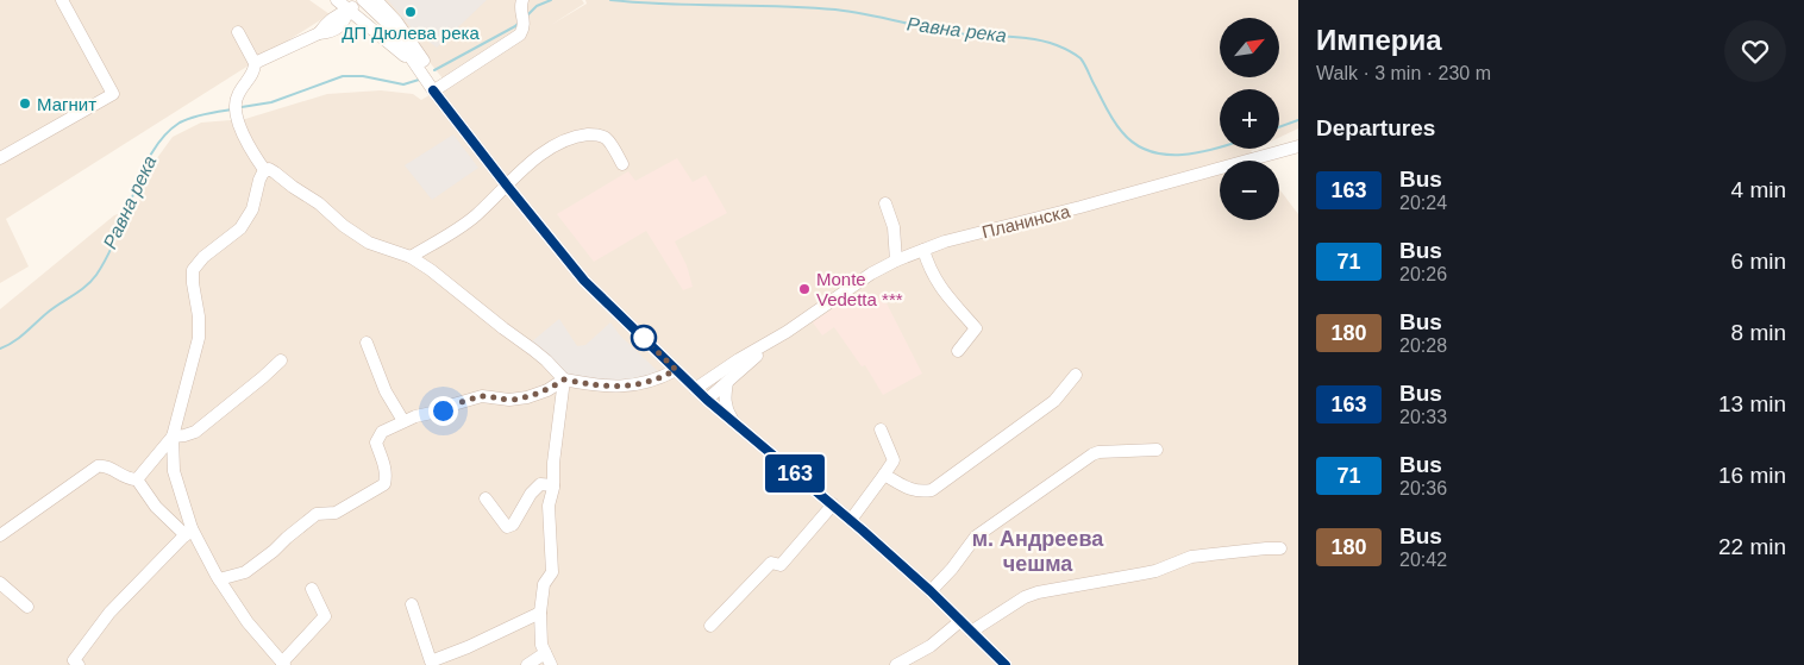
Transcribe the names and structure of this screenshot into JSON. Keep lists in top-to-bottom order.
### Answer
{
  "streets": {
    "street": ["Планинска"]
  },
  "districts": ["м. Андреева чешма"],
  "water": ["Равна река"],
  "places": ["ДП Дюлева река", "Магнит", "Monte Vedetta ***"],
  "lines": ["bus line 163"],
  "north": "top right",
  "page": {
    "on_map": "163",
    "heading": [
      ["Империа", "Walk · 3 min · 230 m"],
      "Departures"
    ],
    "map_buttons": ["+", "−"],
    "list": [
      {
        "mark": "163",
        "name": "Bus",
        "note": "20:24",
        "value": "4 min"
      },
      {
        "mark": "71",
        "name": "Bus",
        "note": "20:26",
        "value": "6 min"
      },
      {
        "mark": "180",
        "name": "Bus",
        "note": "20:28",
        "value": "8 min"
      },
      {
        "mark": "163",
        "name": "Bus",
        "note": "20:33",
        "value": "13 min"
      },
      {
        "mark": "71",
        "name": "Bus",
        "note": "20:36",
        "value": "16 min"
      },
      {
        "mark": "180",
        "name": "Bus",
        "note": "20:42",
        "value": "22 min"
      }
    ]
  }
}
